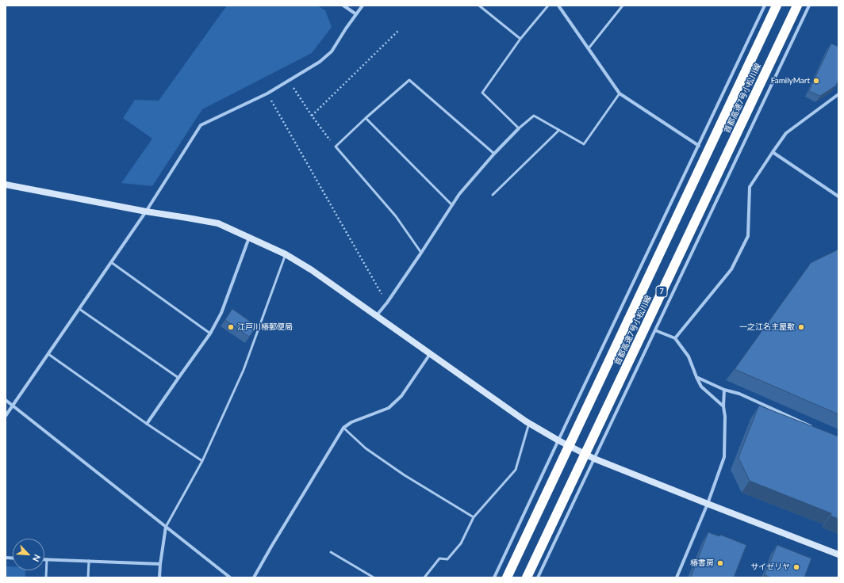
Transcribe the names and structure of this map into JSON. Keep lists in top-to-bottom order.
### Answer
{
  "streets": {
    "highway": ["首都高速7号小松川線", "7"]
  },
  "places": [
    "FamilyMart",
    "江戸川椿郵便局",
    "一之江名主屋敷",
    "椿書房",
    "サイゼリヤ"
  ],
  "north": "bottom right"
}
